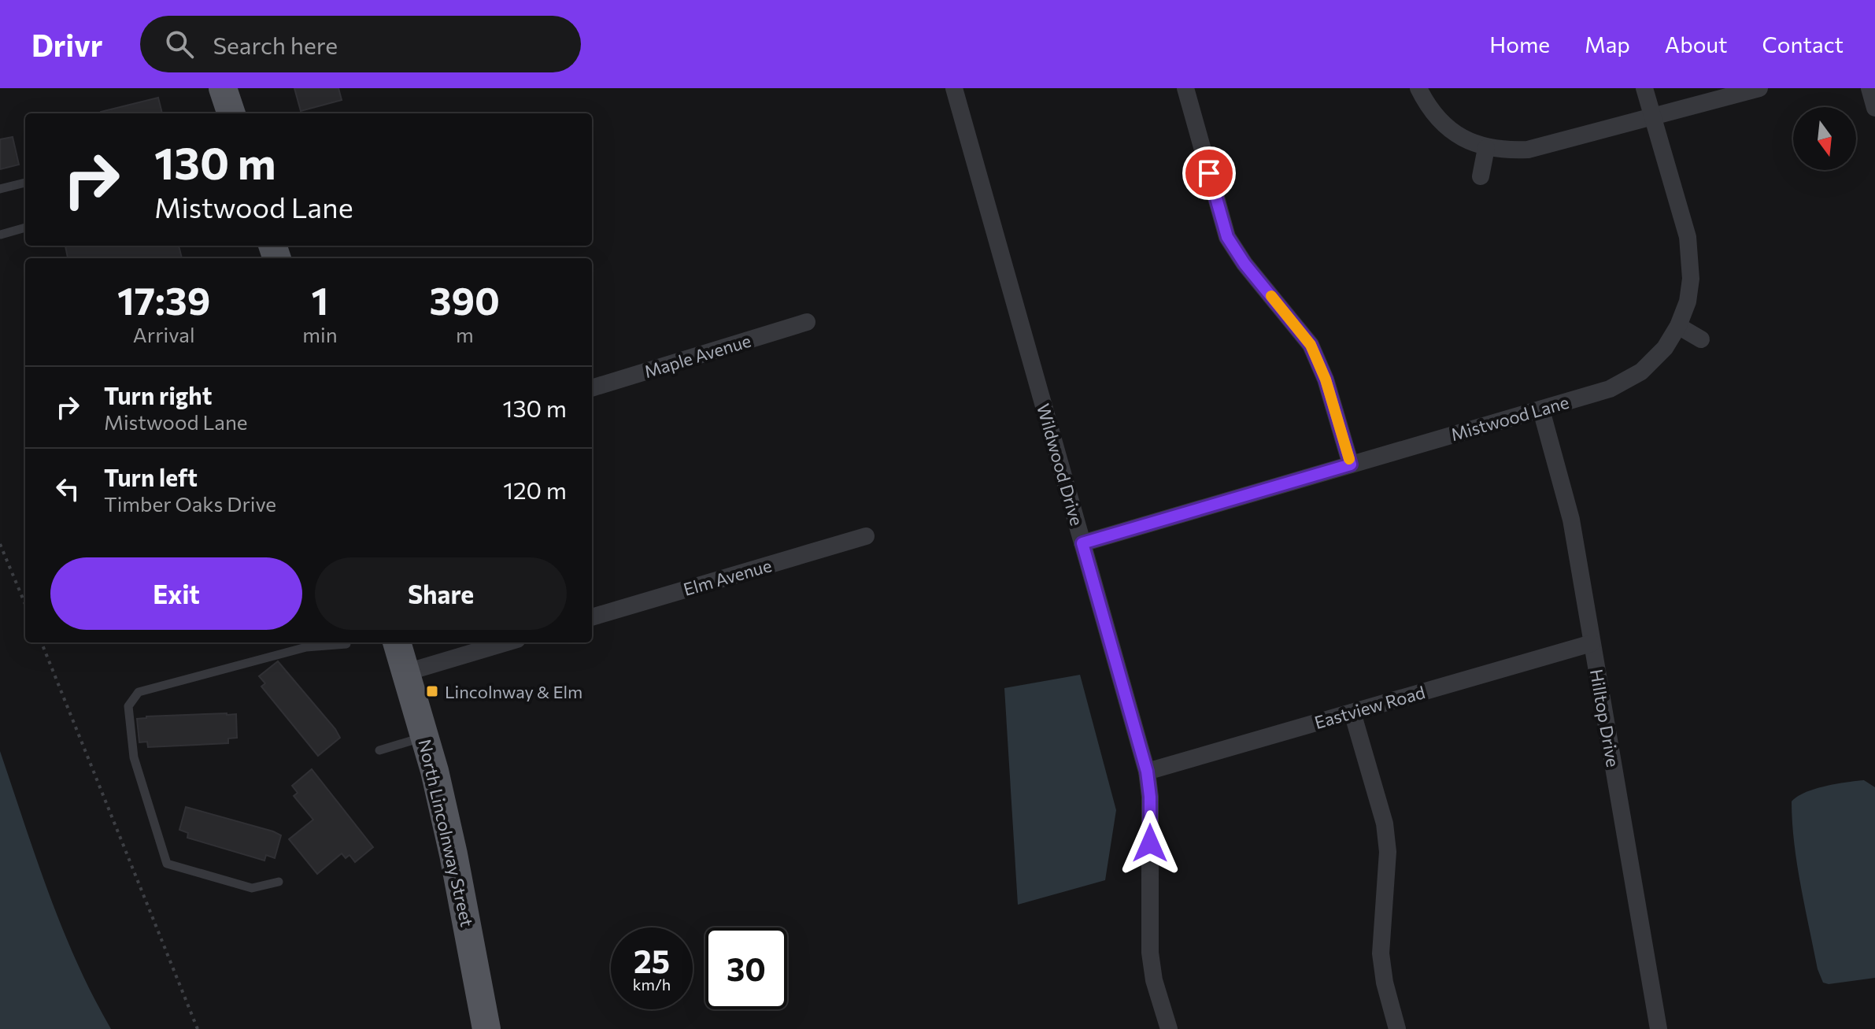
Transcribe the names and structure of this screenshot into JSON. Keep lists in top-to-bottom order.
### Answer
{
  "streets": {
    "main road": ["North Lincolnway Street"],
    "street": [
      "Maple Avenue",
      "Mistwood Lane",
      "Wildwood Drive",
      "Elm Avenue",
      "Eastview Road",
      "Hilltop Drive"
    ]
  },
  "crossings": [
    ["Mistwood Lane", "Wildwood Drive"],
    ["Mistwood Lane", "Hilltop Drive"],
    ["Wildwood Drive", "Eastview Road"],
    ["Eastview Road", "Hilltop Drive"]
  ],
  "places": {
    "transit": ["Lincolnway & Elm"]
  },
  "north": "bottom",
  "page": {
    "header": "Drivr",
    "search": "Search here",
    "nav": [
      "Home",
      "Map",
      "About",
      "Contact"
    ],
    "turn": ["130 m", "Mistwood Lane"],
    "eta": [
      "17:39",
      "Arrival",
      "1",
      "min",
      "390",
      "m"
    ],
    "list": [
      {
        "name": "Turn right",
        "note": "Mistwood Lane",
        "value": "130 m"
      },
      {
        "name": "Turn left",
        "note": "Timber Oaks Drive",
        "value": "120 m"
      }
    ],
    "buttons": ["Exit", "Share"],
    "speed": "25 km/h",
    "limit": "30"
  }
}
